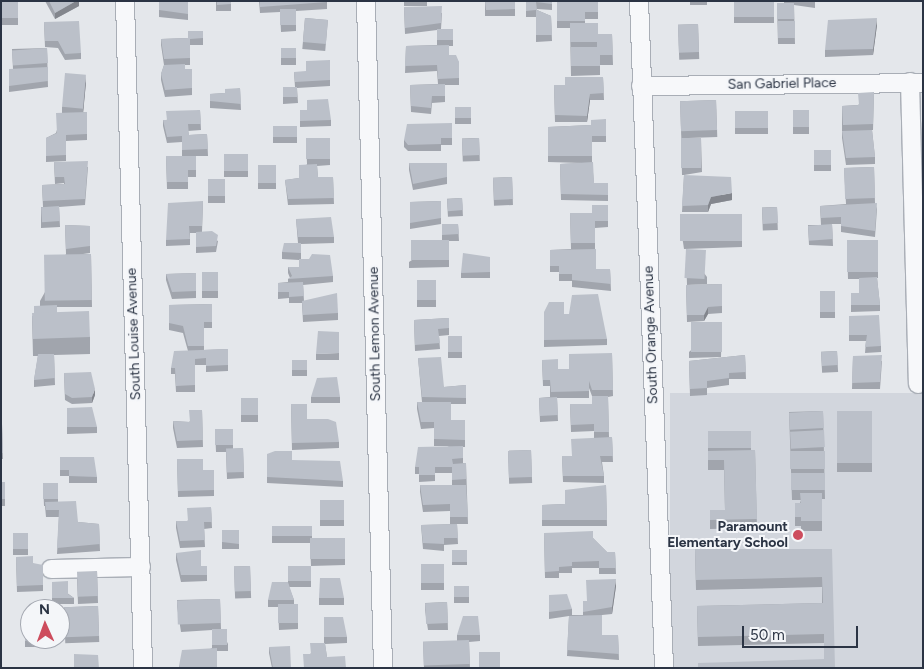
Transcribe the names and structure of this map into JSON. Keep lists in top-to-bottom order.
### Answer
{
  "streets": {
    "street": [
      "San Gabriel Place",
      "South Louise Avenue",
      "South Lemon Avenue",
      "South Orange Avenue"
    ]
  },
  "crossings": [
    ["San Gabriel Place", "South Orange Avenue"]
  ],
  "places": ["Paramount Elementary School"],
  "scale_bar": "50 m",
  "north": "top"
}
